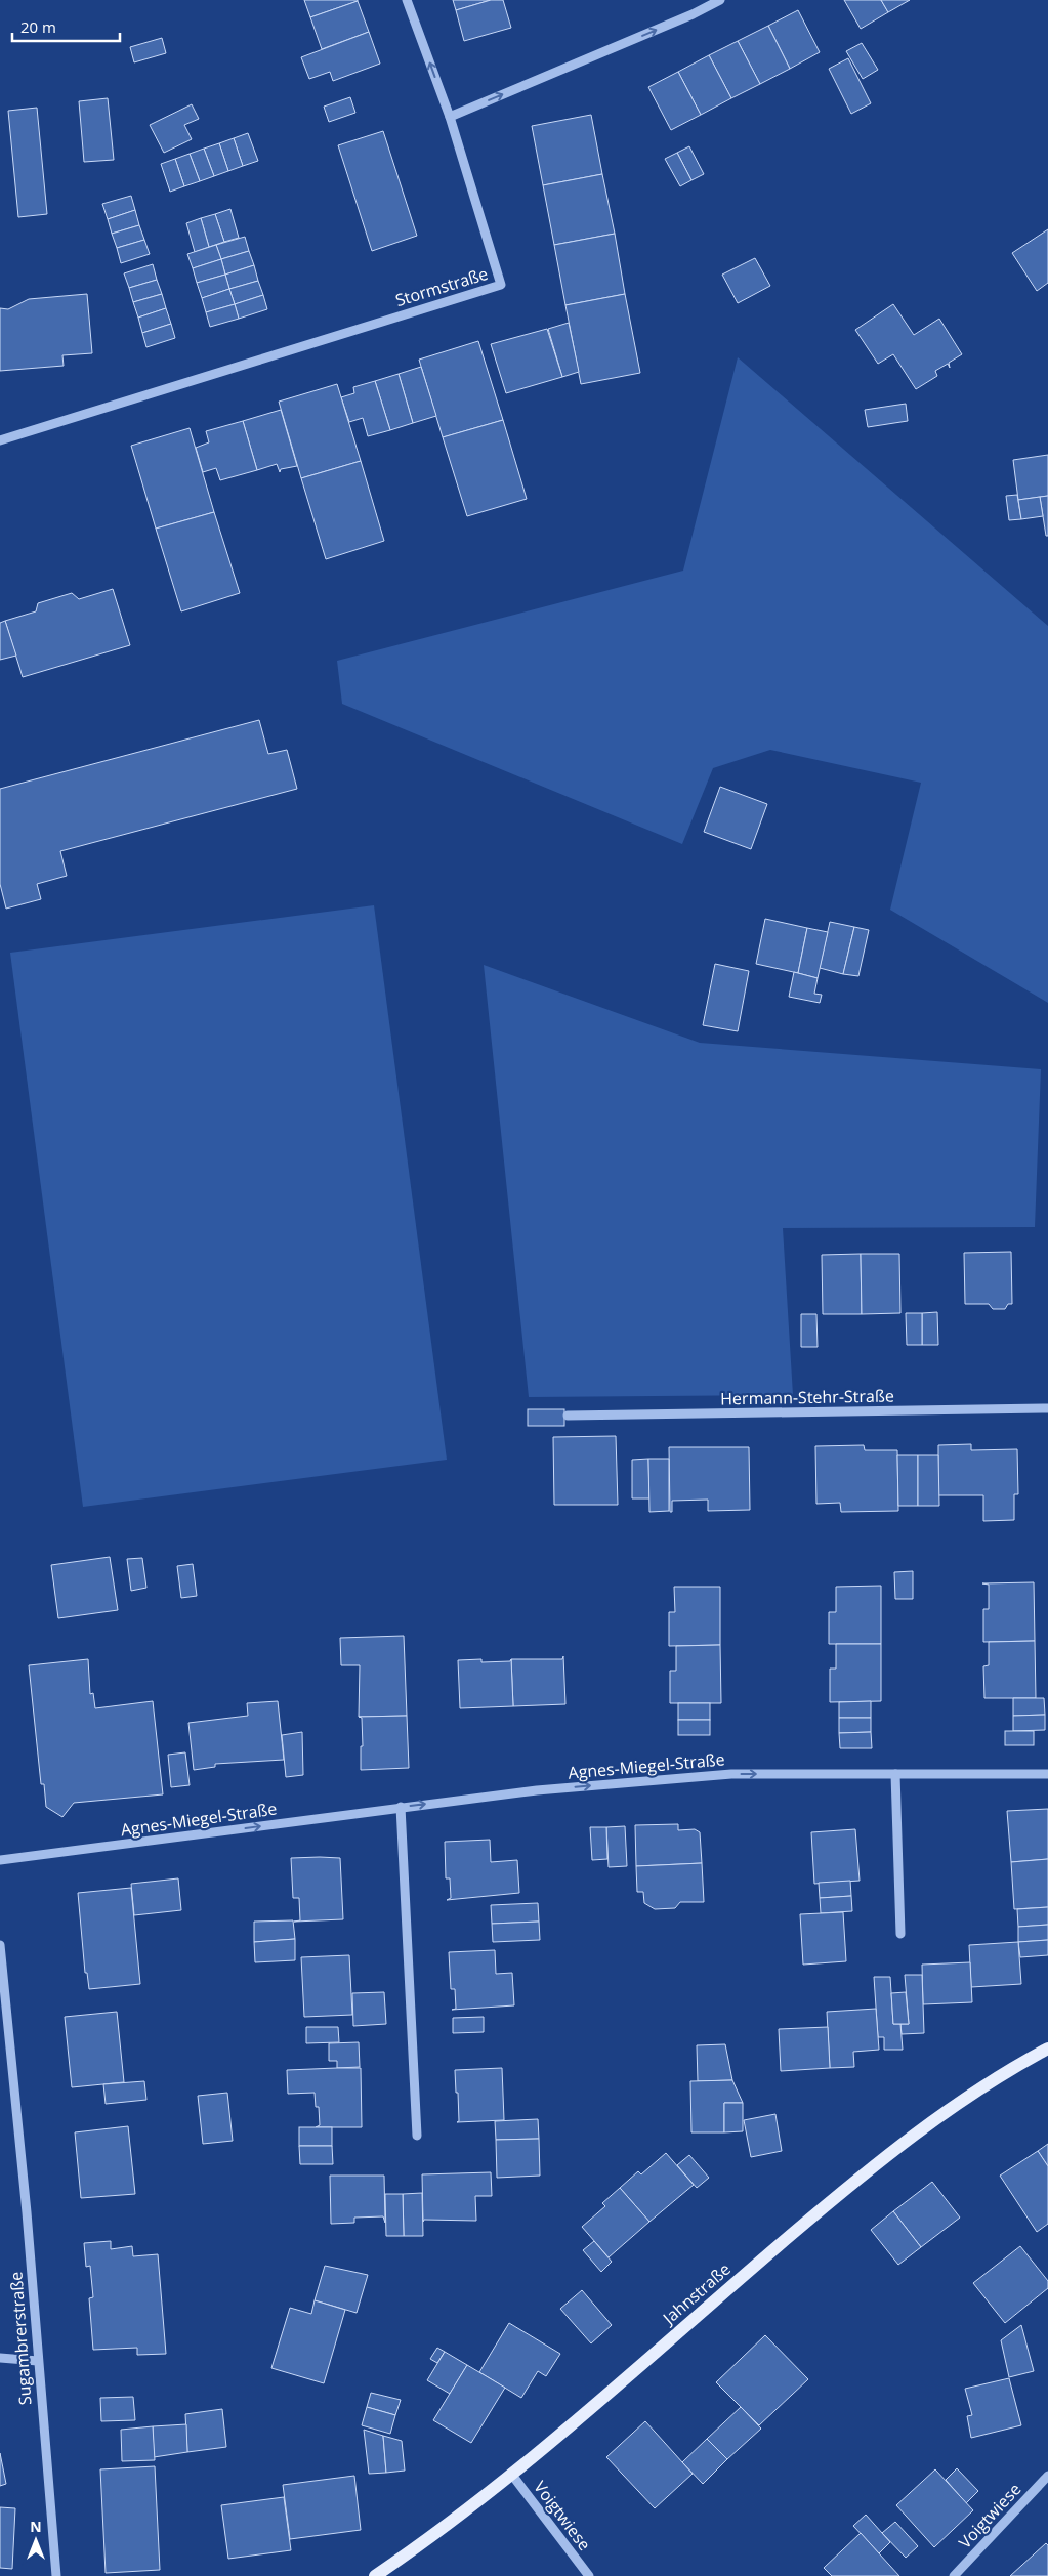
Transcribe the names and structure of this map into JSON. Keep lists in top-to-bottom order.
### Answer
{
  "streets": {
    "main road": ["Jahnstraße"],
    "street": [
      "Stormstraße",
      "Hermann-Stehr-Straße",
      "Agnes-Miegel-Straße",
      "Sugambrerstraße",
      "Voigtwiese"
    ]
  },
  "crossings": [
    ["Jahnstraße", "Voigtwiese"]
  ],
  "one_way": ["Agnes-Miegel-Straße"],
  "scale_bar": "20 m",
  "north": "top"
}
